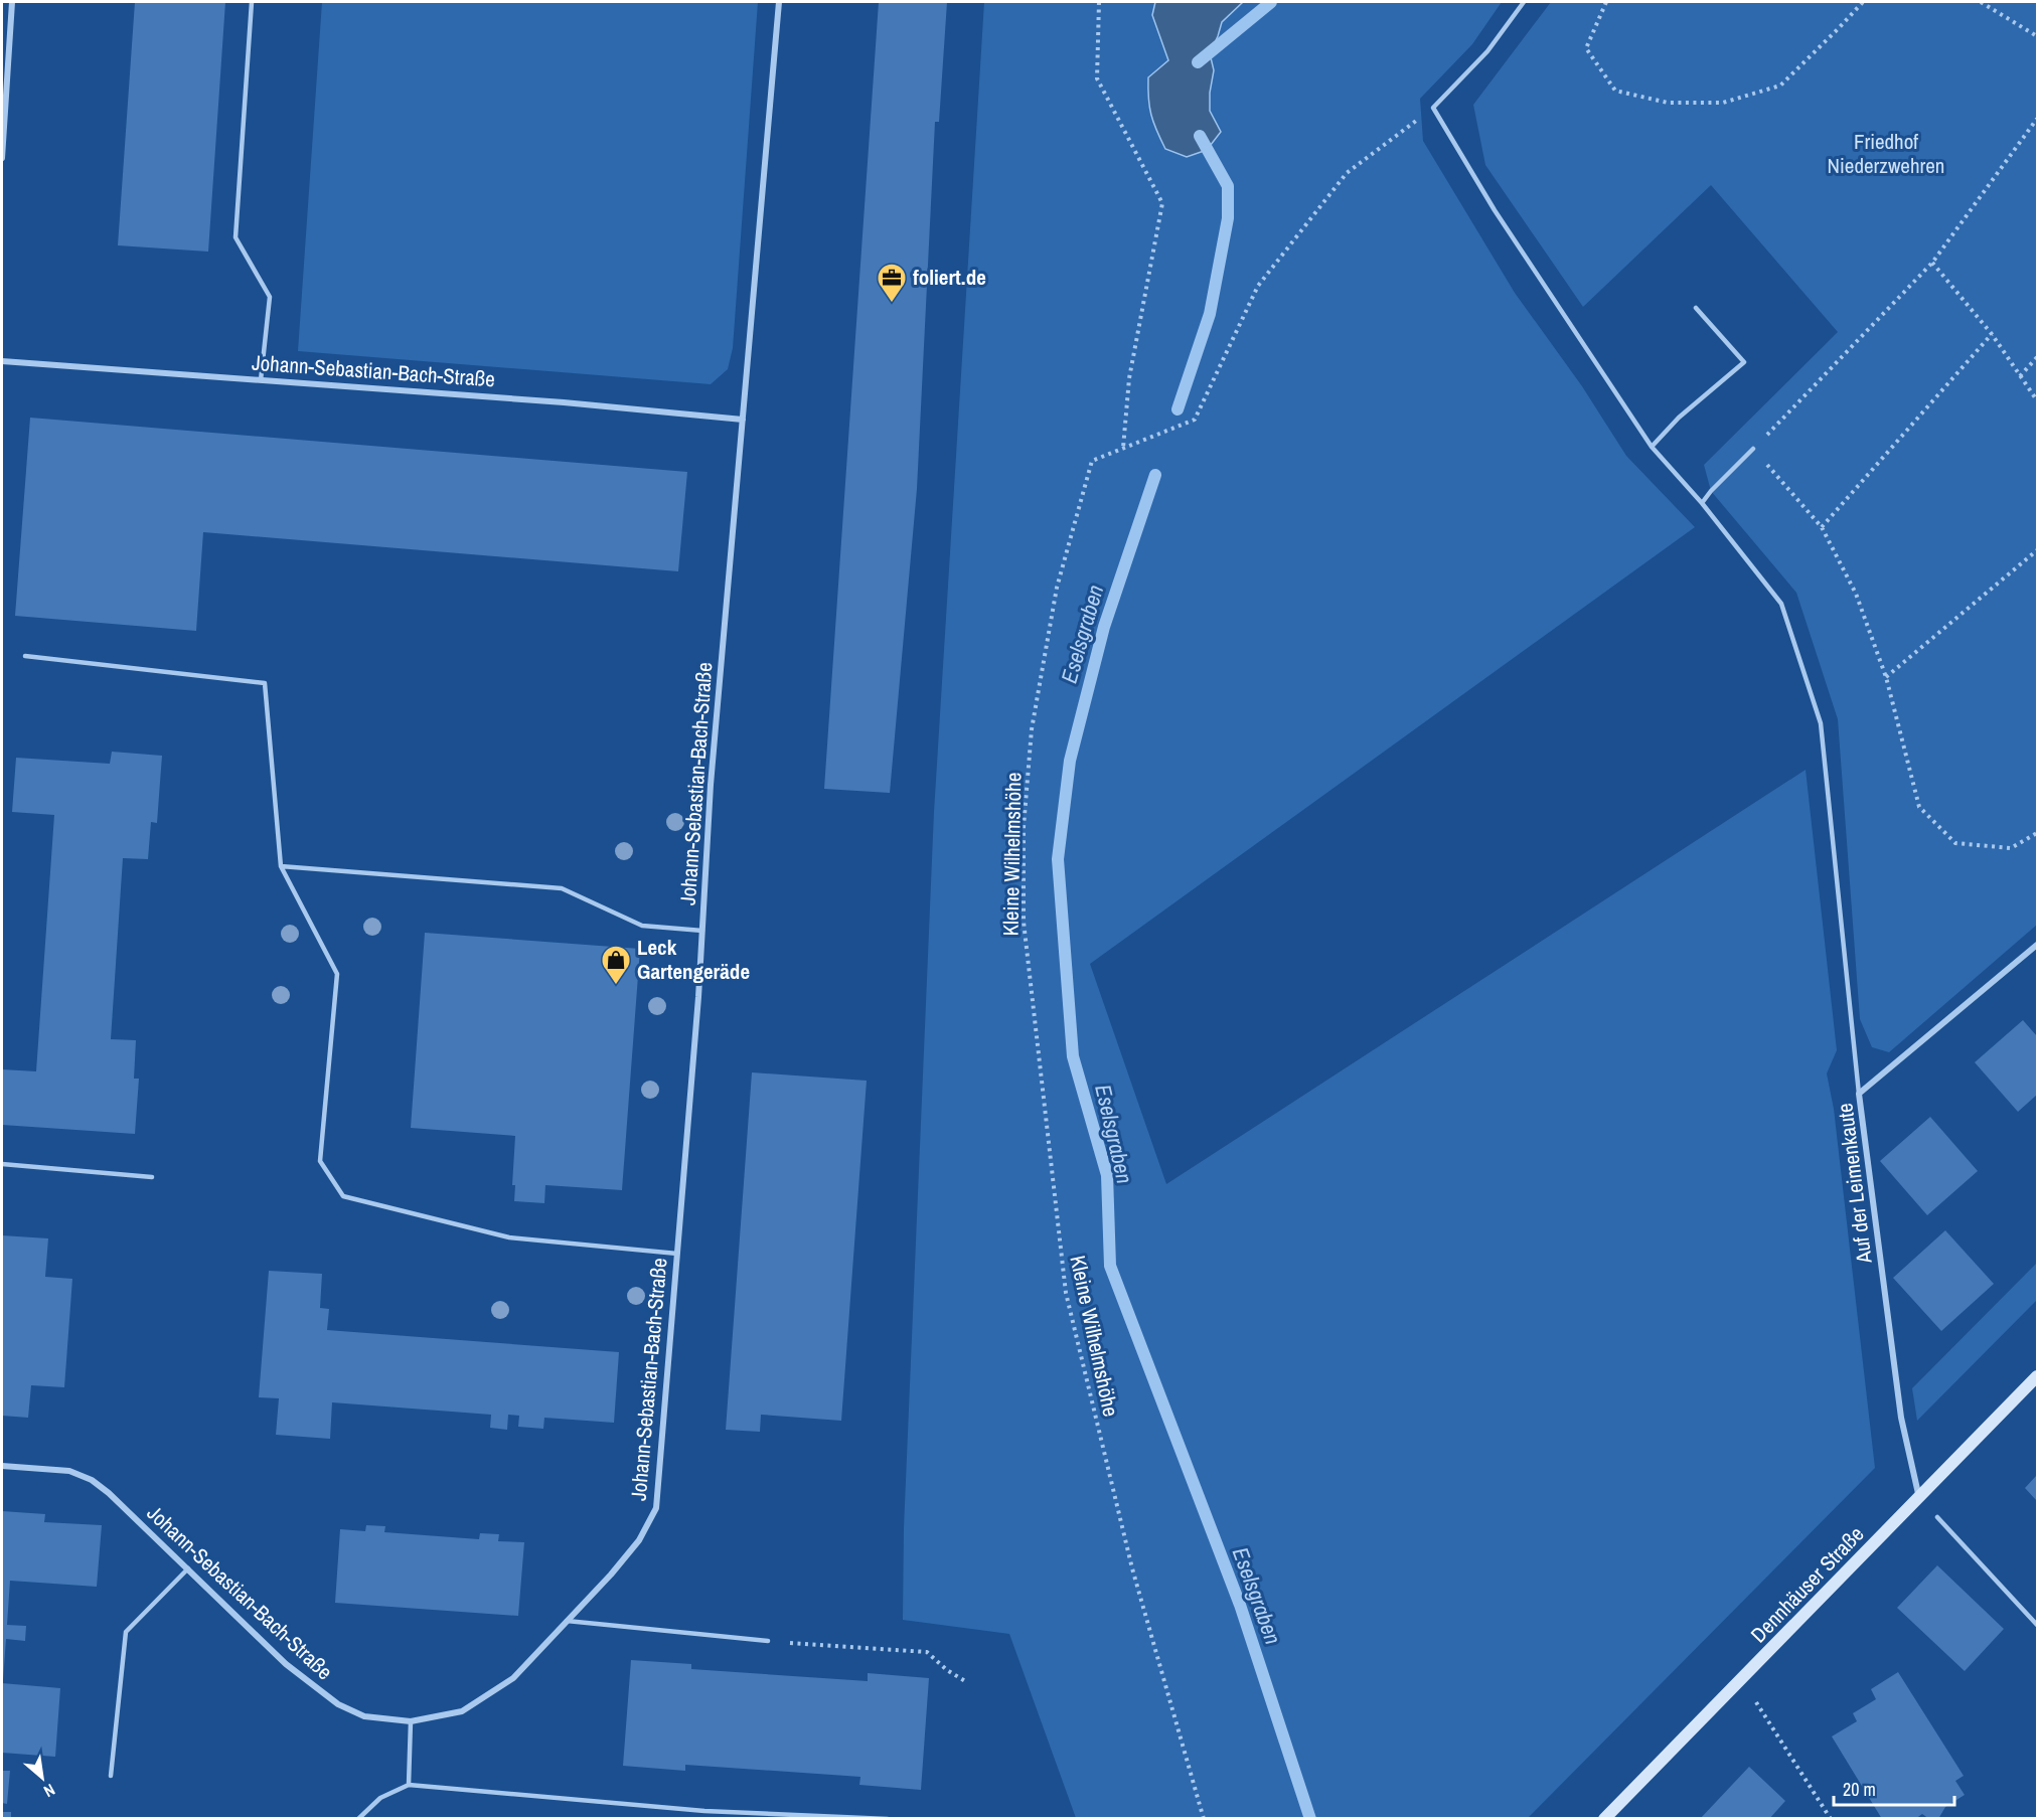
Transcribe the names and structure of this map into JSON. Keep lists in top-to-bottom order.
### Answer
{
  "streets": {
    "street": ["Johann-Sebastian-Bach-Straße", "Auf der Leimenkaute", "Dennhäuser Straße"],
    "path": ["Kleine Wilhelmshöhe"]
  },
  "crossings": [
    ["Auf der Leimenkaute", "Dennhäuser Straße"]
  ],
  "water": ["Eselsgraben"],
  "parks": ["Friedhof Niederzwehren"],
  "places": {
    "office": ["foliert.de"],
    "shop": ["Leck Gartengeräde"]
  },
  "scale_bar": "20 m",
  "north": "bottom right"
}
